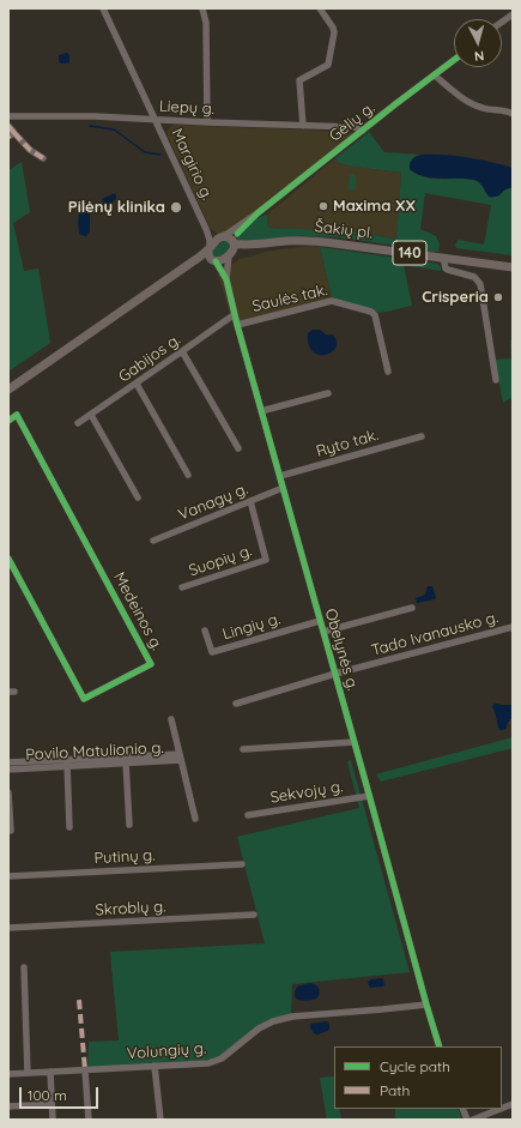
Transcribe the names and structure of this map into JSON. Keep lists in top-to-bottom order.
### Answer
{
  "streets": {
    "main road": ["Šakių pl.", "140"],
    "street": [
      "Liepų g.",
      "Gėlių g.",
      "Margirio g.",
      "Saulės tak.",
      "Gabijos g.",
      "Ryto tak.",
      "Vanagų g.",
      "Suopių g.",
      "Medeinos g.",
      "Lingių g.",
      "Tado Ivanausko g.",
      "Obelynės g.",
      "Povilo Matulionio g.",
      "Sekvojų g.",
      "Putinų g.",
      "Skroblų g.",
      "Volungių g."
    ]
  },
  "crossings": [
    ["Liepų g.", "Gėlių g."],
    ["Liepų g.", "Margirio g."],
    ["Gėlių g.", "Šakių pl."],
    ["Gėlių g.", "140"],
    ["Gėlių g.", "Obelynės g."],
    ["Margirio g.", "140"],
    ["Šakių pl.", "140"],
    ["Šakių pl.", "Obelynės g."],
    ["140", "Obelynės g."],
    ["Saulės tak.", "Obelynės g."],
    ["Gabijos g.", "Obelynės g."],
    ["Ryto tak.", "Obelynės g."],
    ["Vanagų g.", "Suopių g."],
    ["Vanagų g.", "Obelynės g."],
    ["Lingių g.", "Obelynės g."],
    ["Tado Ivanausko g.", "Obelynės g."],
    ["Obelynės g.", "Sekvojų g."],
    ["Obelynės g.", "Volungių g."]
  ],
  "places": ["Maxima XX", "Pilėnų klinika", "Crisperia"],
  "legend": ["Cycle path", "Path"],
  "scale_bar": "100 m",
  "north": "bottom"
}
